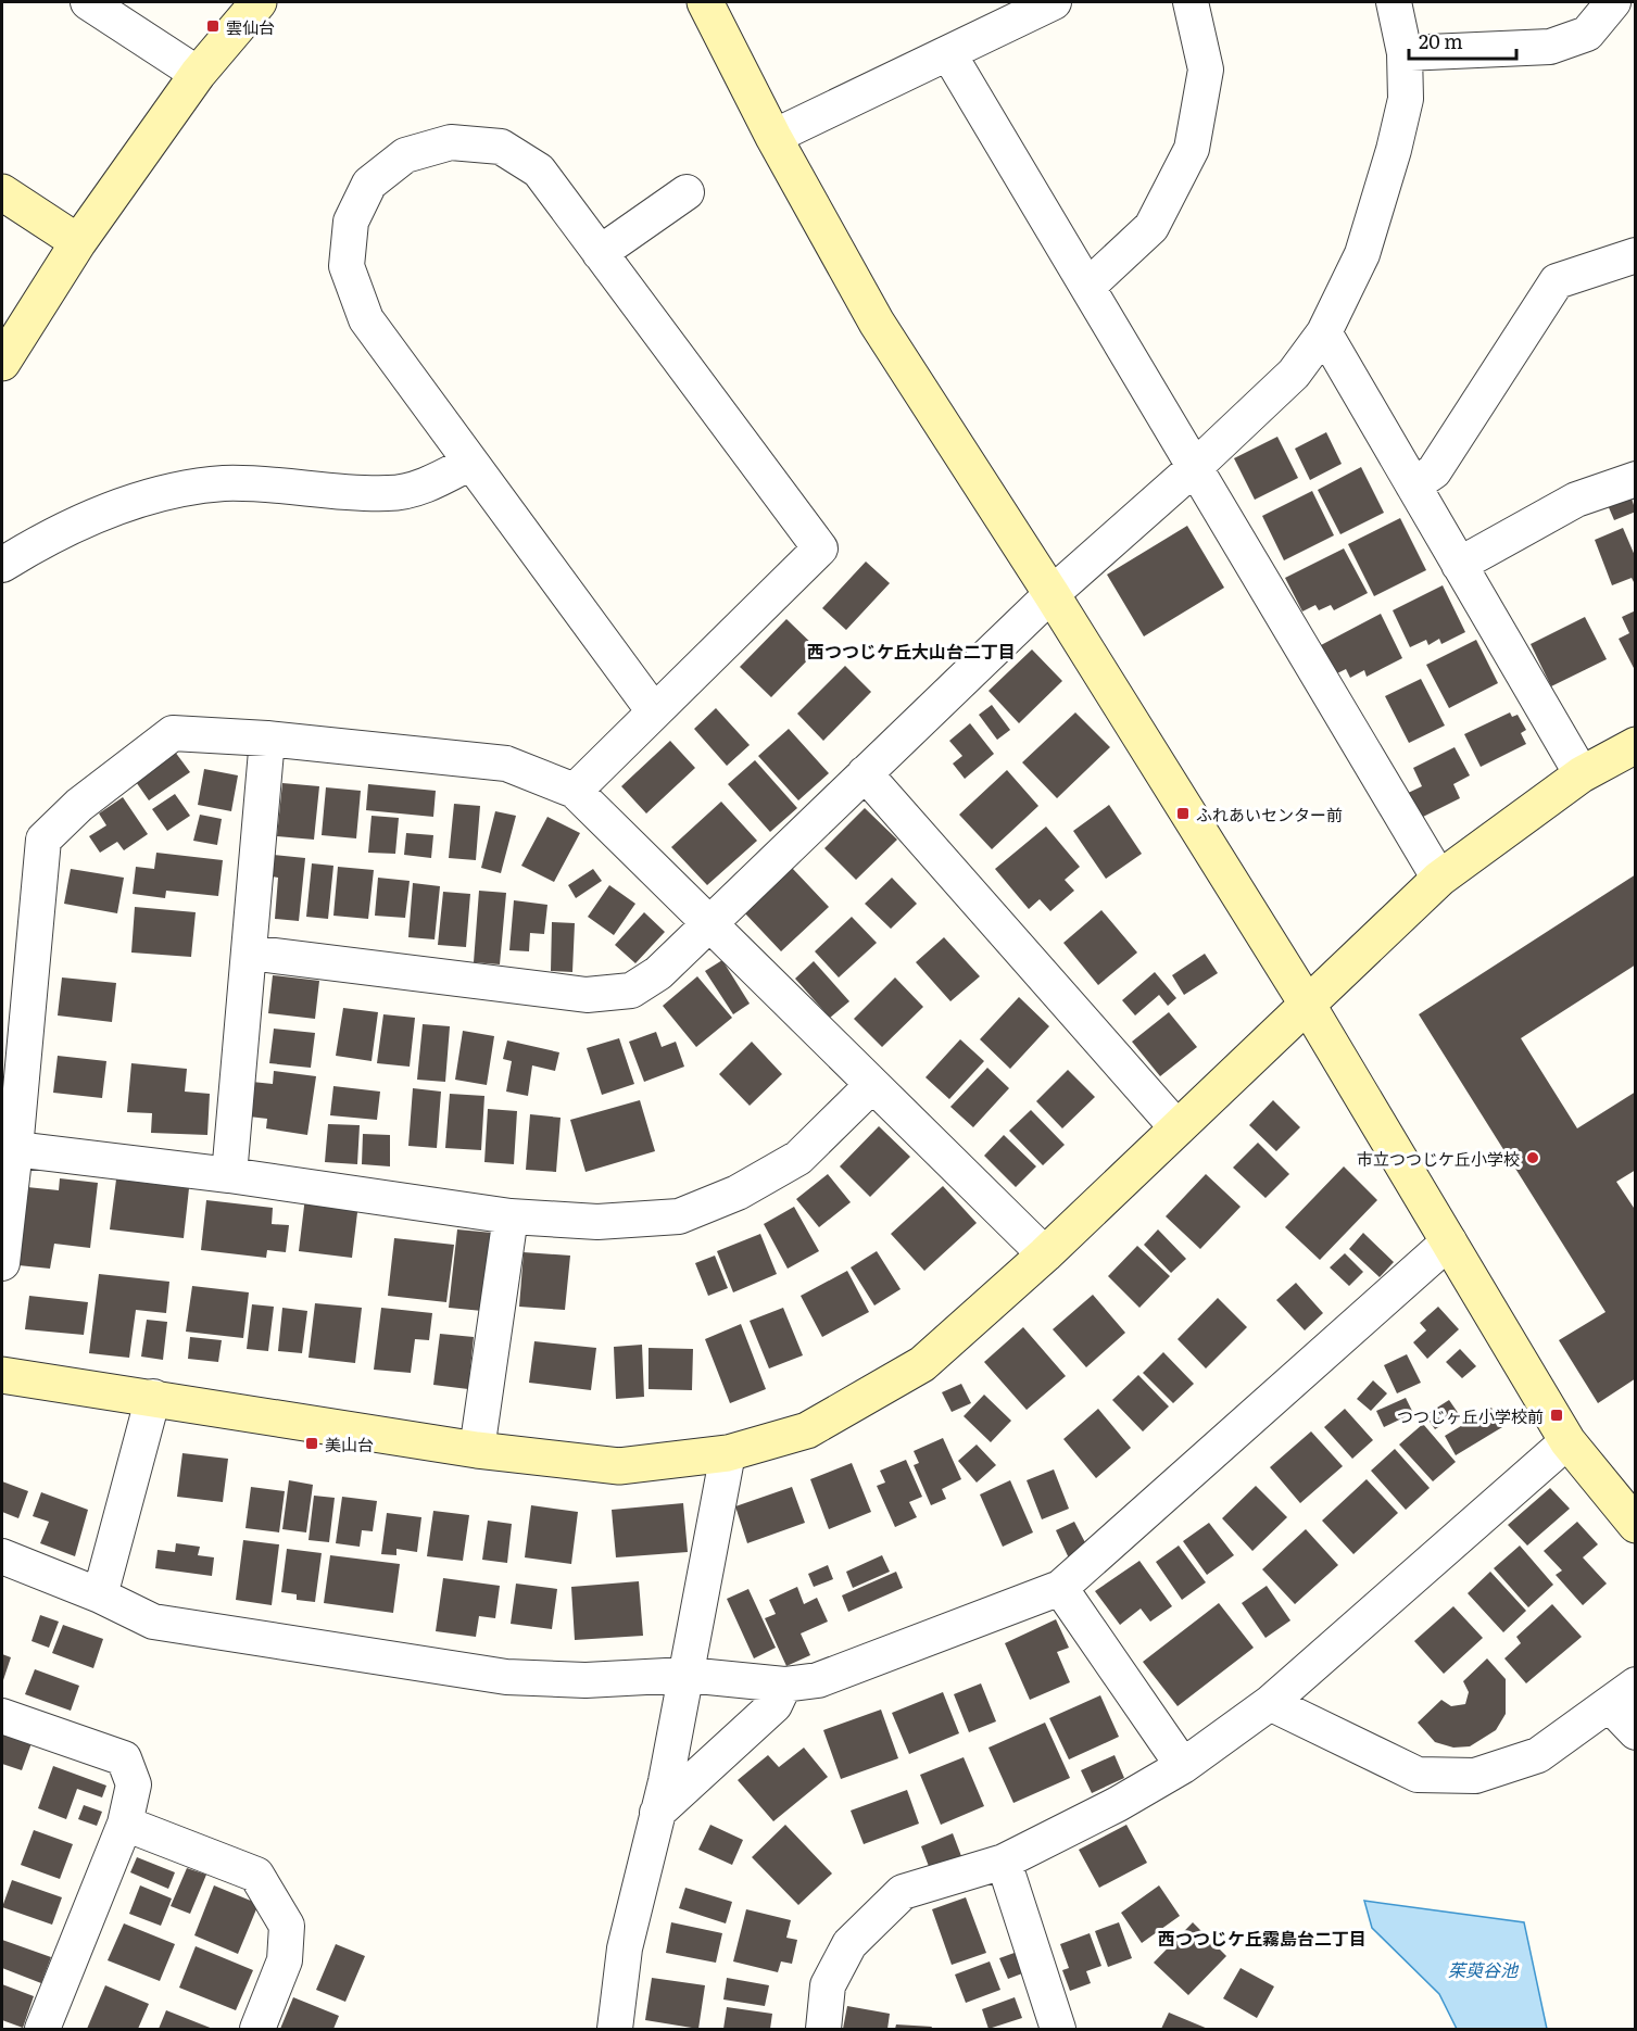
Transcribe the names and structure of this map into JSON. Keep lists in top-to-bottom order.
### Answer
{
  "districts": ["西つつじケ丘大山台二丁目", "西つつじケ丘霧島台二丁目"],
  "water": ["茱萸谷池"],
  "places": {
    "transit": [
      "雲仙台",
      "ふれあいセンター前",
      "つつじヶ丘小学校前",
      "美山台"
    ],
    "other": ["市立つつじケ丘小学校"]
  },
  "scale_bar": "20 m"
}
